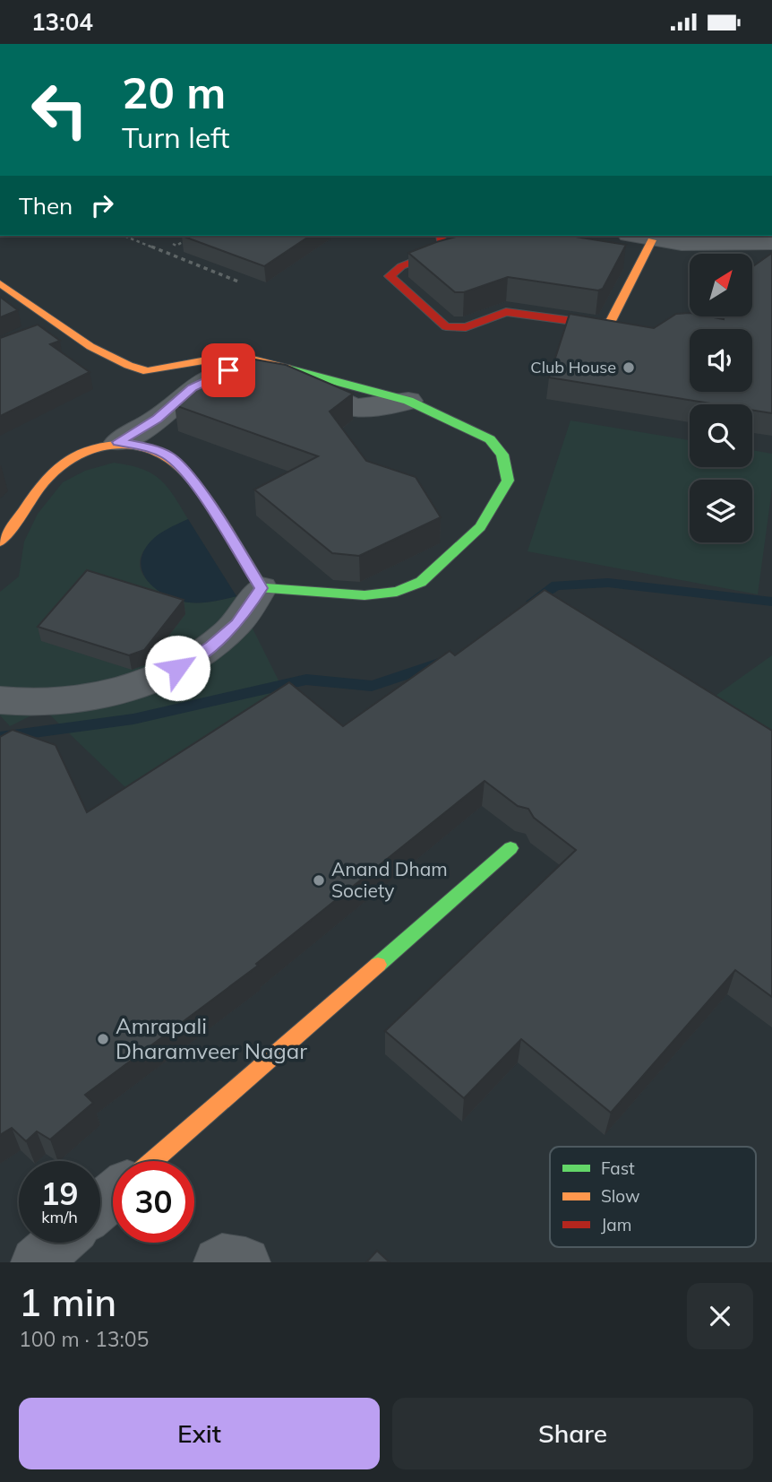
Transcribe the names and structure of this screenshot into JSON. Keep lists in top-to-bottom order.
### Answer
{
  "places": ["Club House", "Anand Dham Society", "Amrapali Dharamveer Nagar"],
  "legend": ["Fast", "Slow", "Jam"],
  "north": "top right",
  "page": {
    "status": "13:04",
    "turn": ["20 m", "Turn left"],
    "then": "Then",
    "speed": "19 km/h",
    "limit": "30",
    "heading": ["1 min", "100 m · 13:05"],
    "buttons": ["Exit", "Share"]
  }
}
